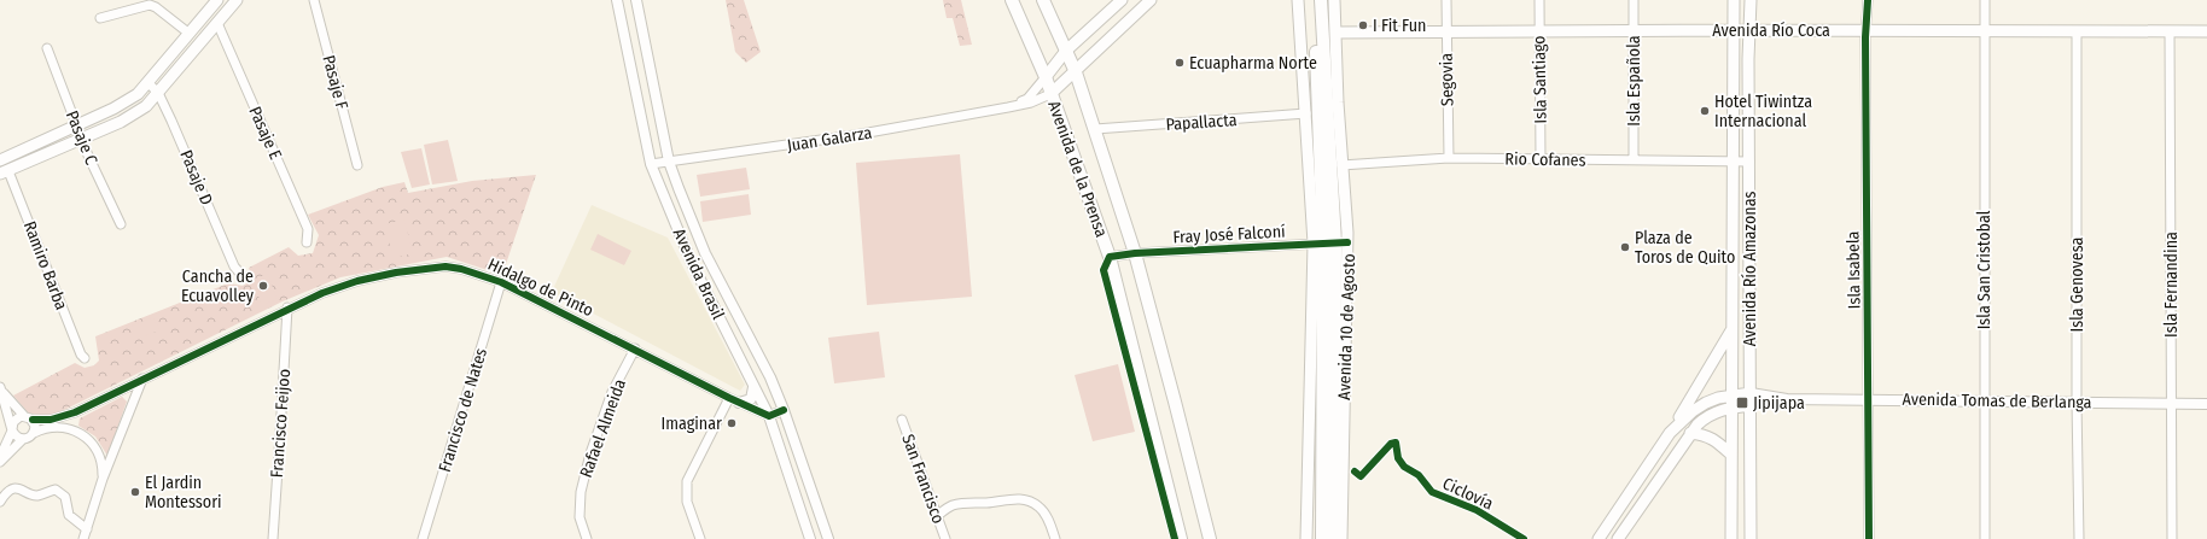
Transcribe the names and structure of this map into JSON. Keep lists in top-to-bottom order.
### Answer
{
  "streets": {
    "main road": [
      "Avenida Río Coca",
      "Avenida de la Prensa",
      "Avenida Río Amazonas",
      "Avenida 10 de Agosto"
    ],
    "street": [
      "Segovia",
      "Isla Santiago",
      "Isla Española",
      "Pasaje F",
      "Papallacta",
      "Pasaje E",
      "Pasaje C",
      "Juan Galarza",
      "Rio Cofanes",
      "Pasaje D",
      "Fray José Falconí",
      "Ramiro Barba",
      "Isla Isabela",
      "Isla San Cristobal",
      "Avenida Brasil",
      "Isla Genovesa",
      "Isla Fernandina",
      "Hidalgo de Pinto",
      "Avenida Tomas de Berlanga",
      "Francisco de Nates",
      "Francisco Feijoo",
      "Rafael Almeida",
      "San Francisco"
    ],
    "cycle path": ["Ciclovía"]
  },
  "crossings": [
    ["Avenida Río Coca", "Segovia"],
    ["Avenida Río Coca", "Isla Santiago"],
    ["Avenida Río Coca", "Isla Española"],
    ["Avenida Río Coca", "Avenida Río Amazonas"],
    ["Avenida Río Coca", "Isla Isabela"],
    ["Avenida Río Coca", "Isla San Cristobal"],
    ["Avenida Río Coca", "Isla Genovesa"],
    ["Avenida Río Coca", "Isla Fernandina"],
    ["Avenida Río Coca", "Avenida 10 de Agosto"],
    ["Segovia", "Rio Cofanes"],
    ["Isla Santiago", "Rio Cofanes"],
    ["Isla Española", "Rio Cofanes"],
    ["Papallacta", "Avenida de la Prensa"],
    ["Papallacta", "Avenida 10 de Agosto"],
    ["Juan Galarza", "Avenida de la Prensa"],
    ["Juan Galarza", "Avenida Brasil"],
    ["Rio Cofanes", "Avenida Río Amazonas"],
    ["Rio Cofanes", "Avenida 10 de Agosto"],
    ["Avenida de la Prensa", "Fray José Falconí"],
    ["Fray José Falconí", "Avenida 10 de Agosto"],
    ["Avenida Río Amazonas", "Avenida Tomas de Berlanga"],
    ["Isla Isabela", "Avenida Tomas de Berlanga"],
    ["Isla San Cristobal", "Avenida Tomas de Berlanga"],
    ["Avenida Brasil", "Hidalgo de Pinto"],
    ["Isla Genovesa", "Avenida Tomas de Berlanga"],
    ["Isla Fernandina", "Avenida Tomas de Berlanga"],
    ["Hidalgo de Pinto", "Francisco de Nates"],
    ["Hidalgo de Pinto", "Francisco Feijoo"],
    ["Hidalgo de Pinto", "Rafael Almeida"]
  ],
  "places": {
    "other": [
      "I Fit Fun",
      "Ecuapharma Norte",
      "Hotel Tiwintza Internacional",
      "Plaza de Toros de Quito",
      "Cancha de Ecuavolley",
      "Imaginar",
      "El Jardin Montessori"
    ],
    "transit": ["Jipijapa"]
  }
}
